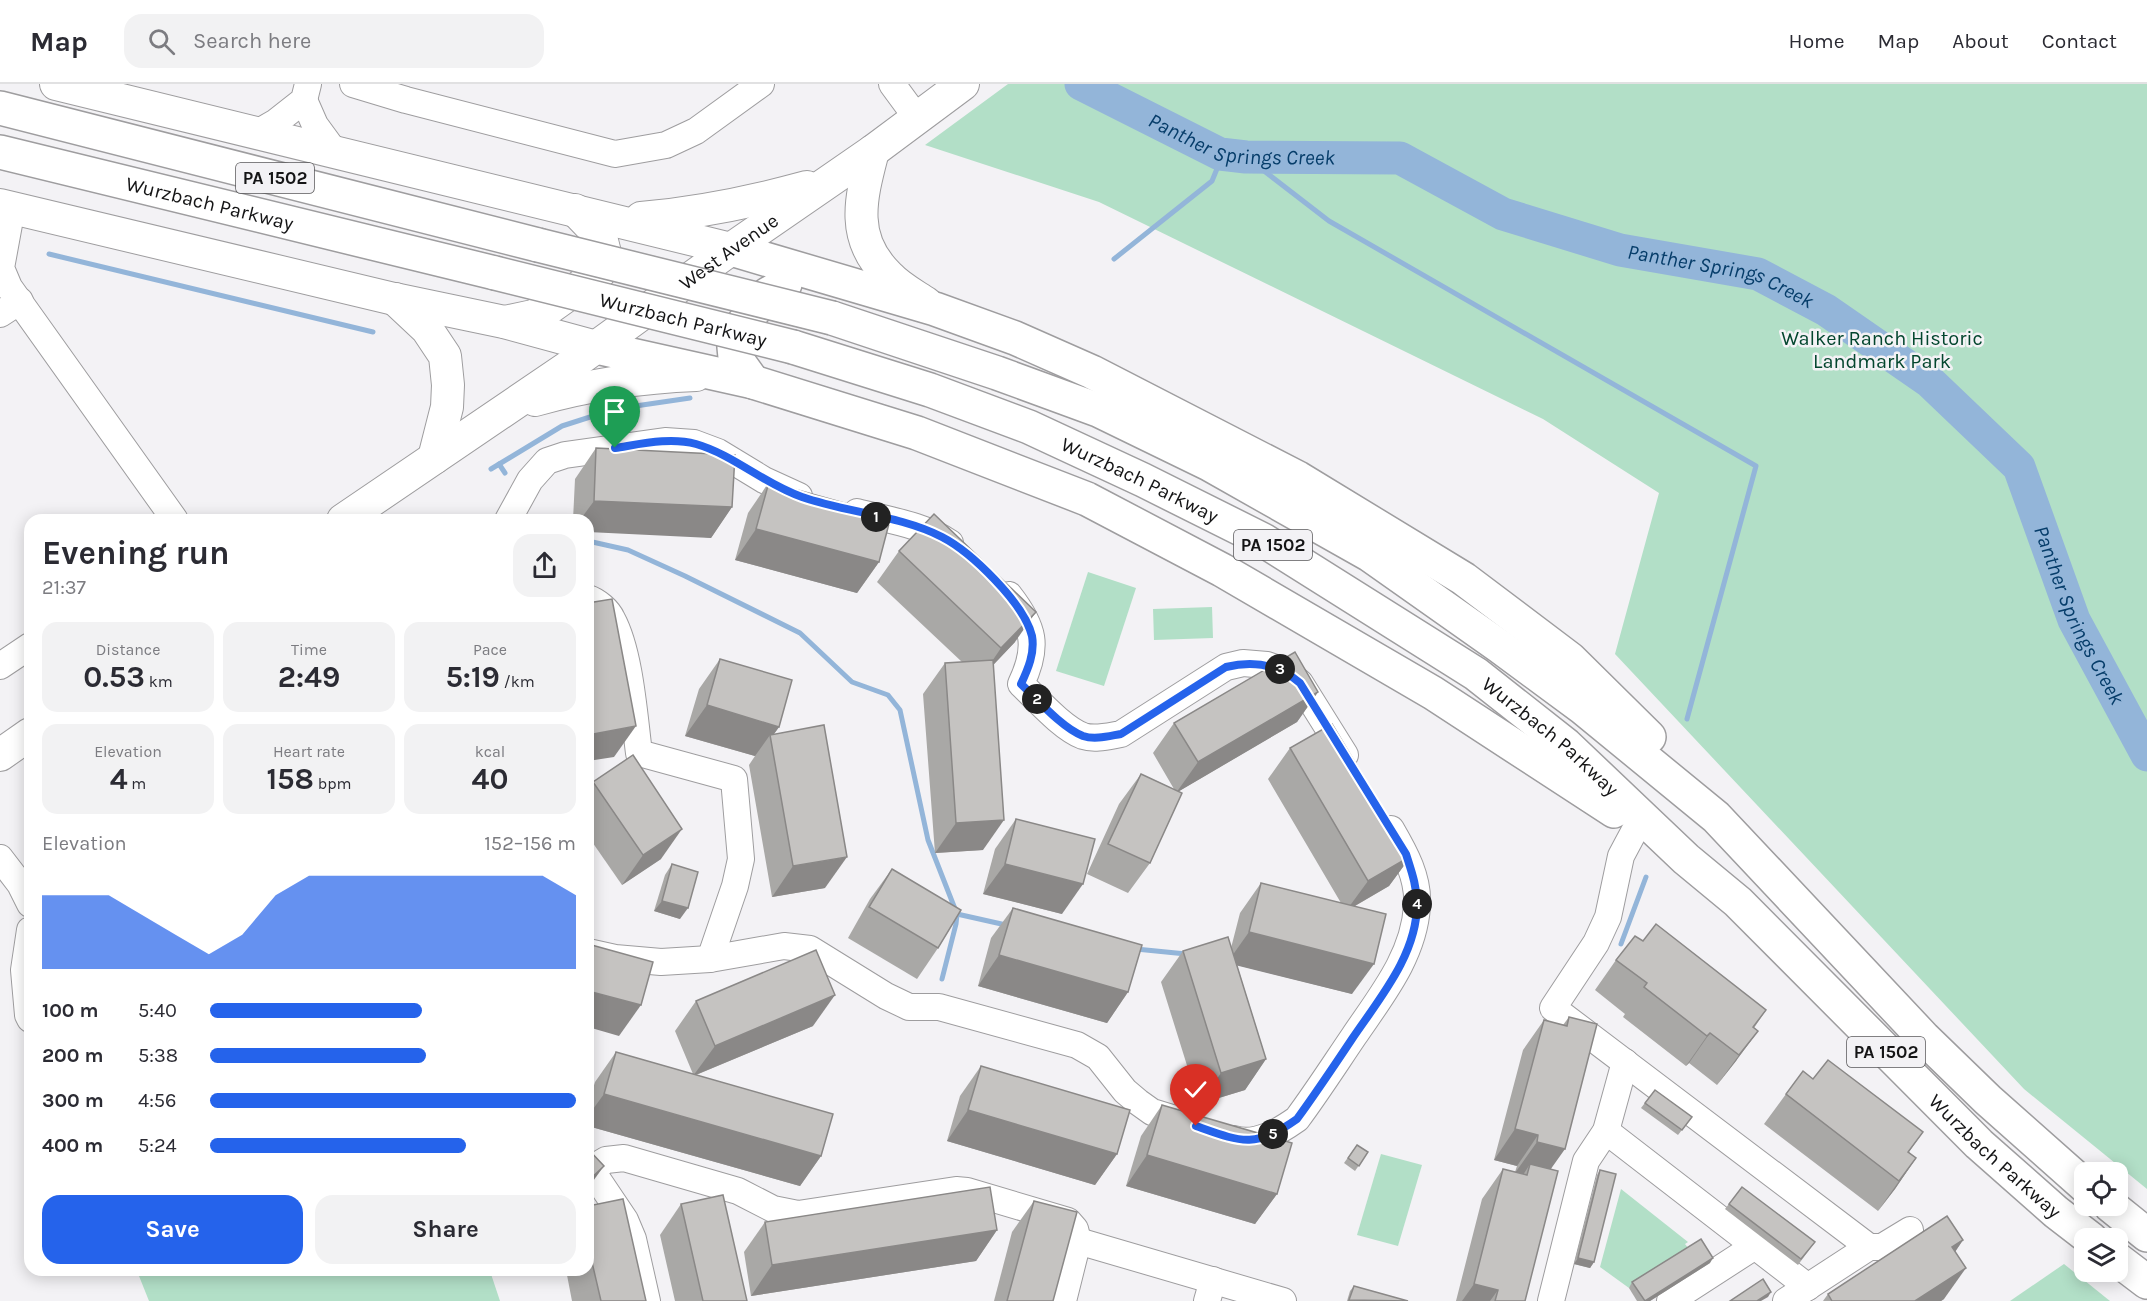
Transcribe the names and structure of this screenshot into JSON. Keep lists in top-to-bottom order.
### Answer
{
  "streets": {
    "highway": ["PA 1502", "Wurzbach Parkway"],
    "main road": ["West Avenue"]
  },
  "water": ["Panther Springs Creek"],
  "parks": ["Walker Ranch Historic Landmark Park"],
  "page": {
    "header": "Map",
    "search": "Search here",
    "nav": [
      "Home",
      "Map",
      "About",
      "Contact"
    ],
    "pins": [
      "1",
      "3",
      "2",
      "4",
      "5"
    ],
    "heading": ["Evening run", "21:37"],
    "stats": [
      ["Distance", "0.53 km"],
      ["Time", "2:49"],
      ["Pace", "5:19 /km"],
      ["Elevation", "4 m"],
      ["Heart rate", "158 bpm"],
      ["kcal", "40"]
    ],
    "chart": ["Elevation", "152–156 m"],
    "list": [
      {
        "name": "100 m",
        "note": "5:40"
      },
      {
        "name": "200 m",
        "note": "5:38"
      },
      {
        "name": "300 m",
        "note": "4:56"
      },
      {
        "name": "400 m",
        "note": "5:24"
      }
    ],
    "buttons": ["Save", "Share"]
  }
}
